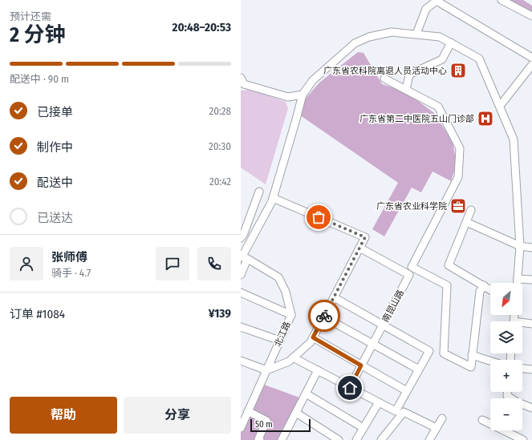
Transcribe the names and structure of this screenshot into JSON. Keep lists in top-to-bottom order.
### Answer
{
  "streets": {
    "street": ["南昆山路", "北江路"]
  },
  "places": {
    "building": ["广东省农科院离退人员活动中心"],
    "hospital": ["广东省第二中医院五山门诊部"],
    "office": ["广东省农业科学院"]
  },
  "scale_bar": "50 m",
  "north": "bottom left",
  "page": {
    "heading": ["2 分钟", "预计还需", "20:48–20:53"],
    "panel": [
      "张师傅",
      "骑手 · 4.7",
      "订单 #1084",
      "¥139"
    ],
    "bar": "配送中 · 90 m",
    "list": [
      ["已接单", "20:28"],
      ["制作中", "20:30"],
      ["配送中", "20:42"],
      "已送达"
    ],
    "map_buttons": ["+", "−"],
    "buttons": ["帮助", "分享"],
    "scale": "50 m"
  }
}
